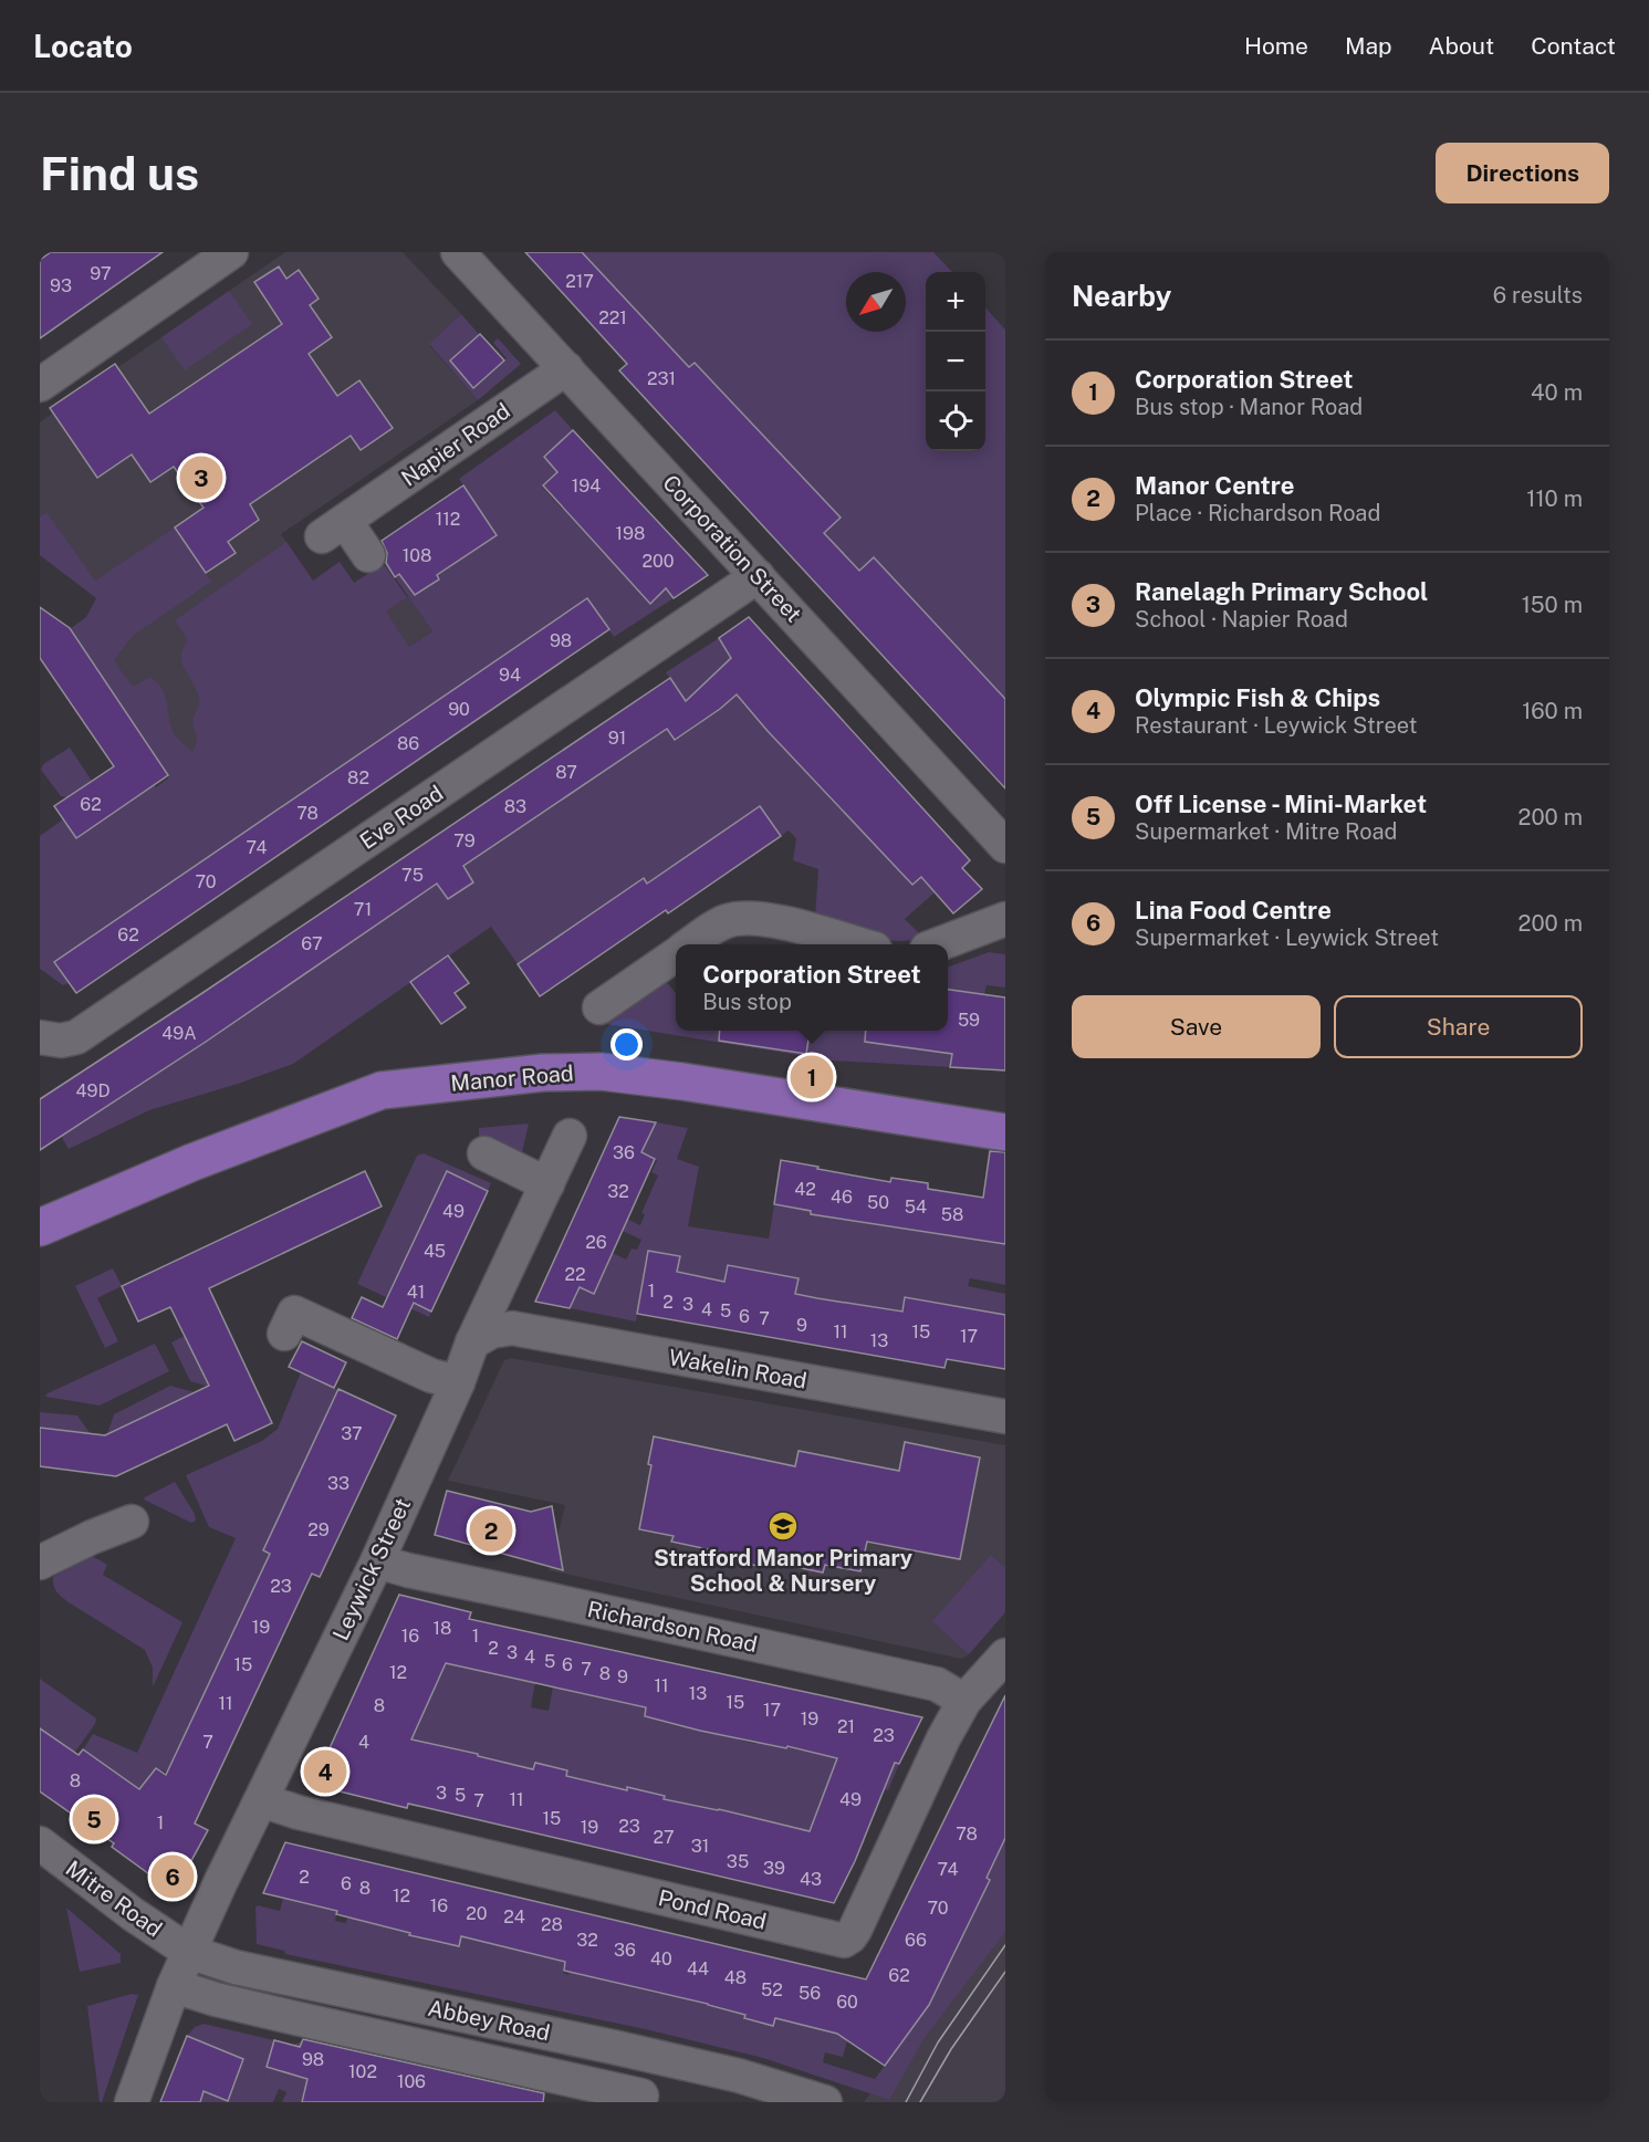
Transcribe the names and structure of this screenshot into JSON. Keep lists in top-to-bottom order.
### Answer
{
  "streets": {
    "main road": ["Manor Road"],
    "street": [
      "Napier Road",
      "Corporation Street",
      "Eve Road",
      "Wakelin Road",
      "Leywick Street",
      "Richardson Road",
      "Mitre Road",
      "Pond Road",
      "Abbey Road"
    ]
  },
  "crossings": [
    ["Napier Road", "Corporation Street"],
    ["Corporation Street", "Eve Road"],
    ["Wakelin Road", "Leywick Street"],
    ["Leywick Street", "Richardson Road"],
    ["Leywick Street", "Mitre Road"],
    ["Leywick Street", "Pond Road"],
    ["Leywick Street", "Abbey Road"],
    ["Richardson Road", "Pond Road"],
    ["Mitre Road", "Abbey Road"]
  ],
  "places": {
    "school or university": ["Stratford Manor Primary School & Nursery"]
  },
  "house_numbers": [
    "97",
    "217",
    "93",
    "221",
    "231",
    "194",
    "112",
    "198",
    "108",
    "200",
    "98",
    "94",
    "90",
    "91",
    "86",
    "87",
    "82",
    "62",
    "83",
    "78",
    "79",
    "74",
    "75",
    "70",
    "71",
    "62",
    "67",
    "59",
    "49A",
    "49D",
    "36",
    "42",
    "32",
    "46",
    "50",
    "54",
    "49",
    "58",
    "26",
    "45",
    "22",
    "1",
    "41",
    "2",
    "3",
    "4",
    "5",
    "6",
    "7",
    "9",
    "11",
    "15",
    "17",
    "13",
    "37",
    "33",
    "29",
    "23",
    "19",
    "18",
    "16",
    "1",
    "2",
    "3",
    "4",
    "5",
    "15",
    "6",
    "7",
    "12",
    "8",
    "9",
    "11",
    "13",
    "15",
    "11",
    "8",
    "17",
    "19",
    "21",
    "23",
    "7",
    "4",
    "8",
    "3",
    "5",
    "11",
    "49",
    "7",
    "15",
    "1",
    "23",
    "19",
    "78",
    "27",
    "31",
    "35",
    "39",
    "74",
    "2",
    "43",
    "6",
    "8",
    "12",
    "16",
    "70",
    "20",
    "24",
    "28",
    "32",
    "66",
    "36",
    "40",
    "44",
    "62",
    "48",
    "52",
    "56",
    "60",
    "98",
    "102",
    "106"
  ],
  "north": "bottom left",
  "page": {
    "header": "Locato",
    "nav": [
      "Home",
      "Map",
      "About",
      "Contact"
    ],
    "buttons": [
      "Directions",
      ["Save", "Share"]
    ],
    "title": "Find us",
    "heading": ["Nearby", "6 results"],
    "map_buttons": ["+", "−"],
    "list": [
      {
        "mark": "1",
        "name": "Corporation Street",
        "note": "Bus stop · Manor Road",
        "value": "40 m"
      },
      {
        "mark": "2",
        "name": "Manor Centre",
        "note": "Place · Richardson Road",
        "value": "110 m"
      },
      {
        "mark": "3",
        "name": "Ranelagh Primary School",
        "note": "School · Napier Road",
        "value": "150 m"
      },
      {
        "mark": "4",
        "name": "Olympic Fish & Chips",
        "note": "Restaurant · Leywick Street",
        "value": "160 m"
      },
      {
        "mark": "5",
        "name": "Off License - Mini-Market",
        "note": "Supermarket · Mitre Road",
        "value": "200 m"
      },
      {
        "mark": "6",
        "name": "Lina Food Centre",
        "note": "Supermarket · Leywick Street",
        "value": "200 m"
      }
    ],
    "pins": [
      "3",
      "1",
      "2",
      "4",
      "5",
      "6"
    ],
    "popup": ["Corporation Street", "Bus stop"]
  }
}
